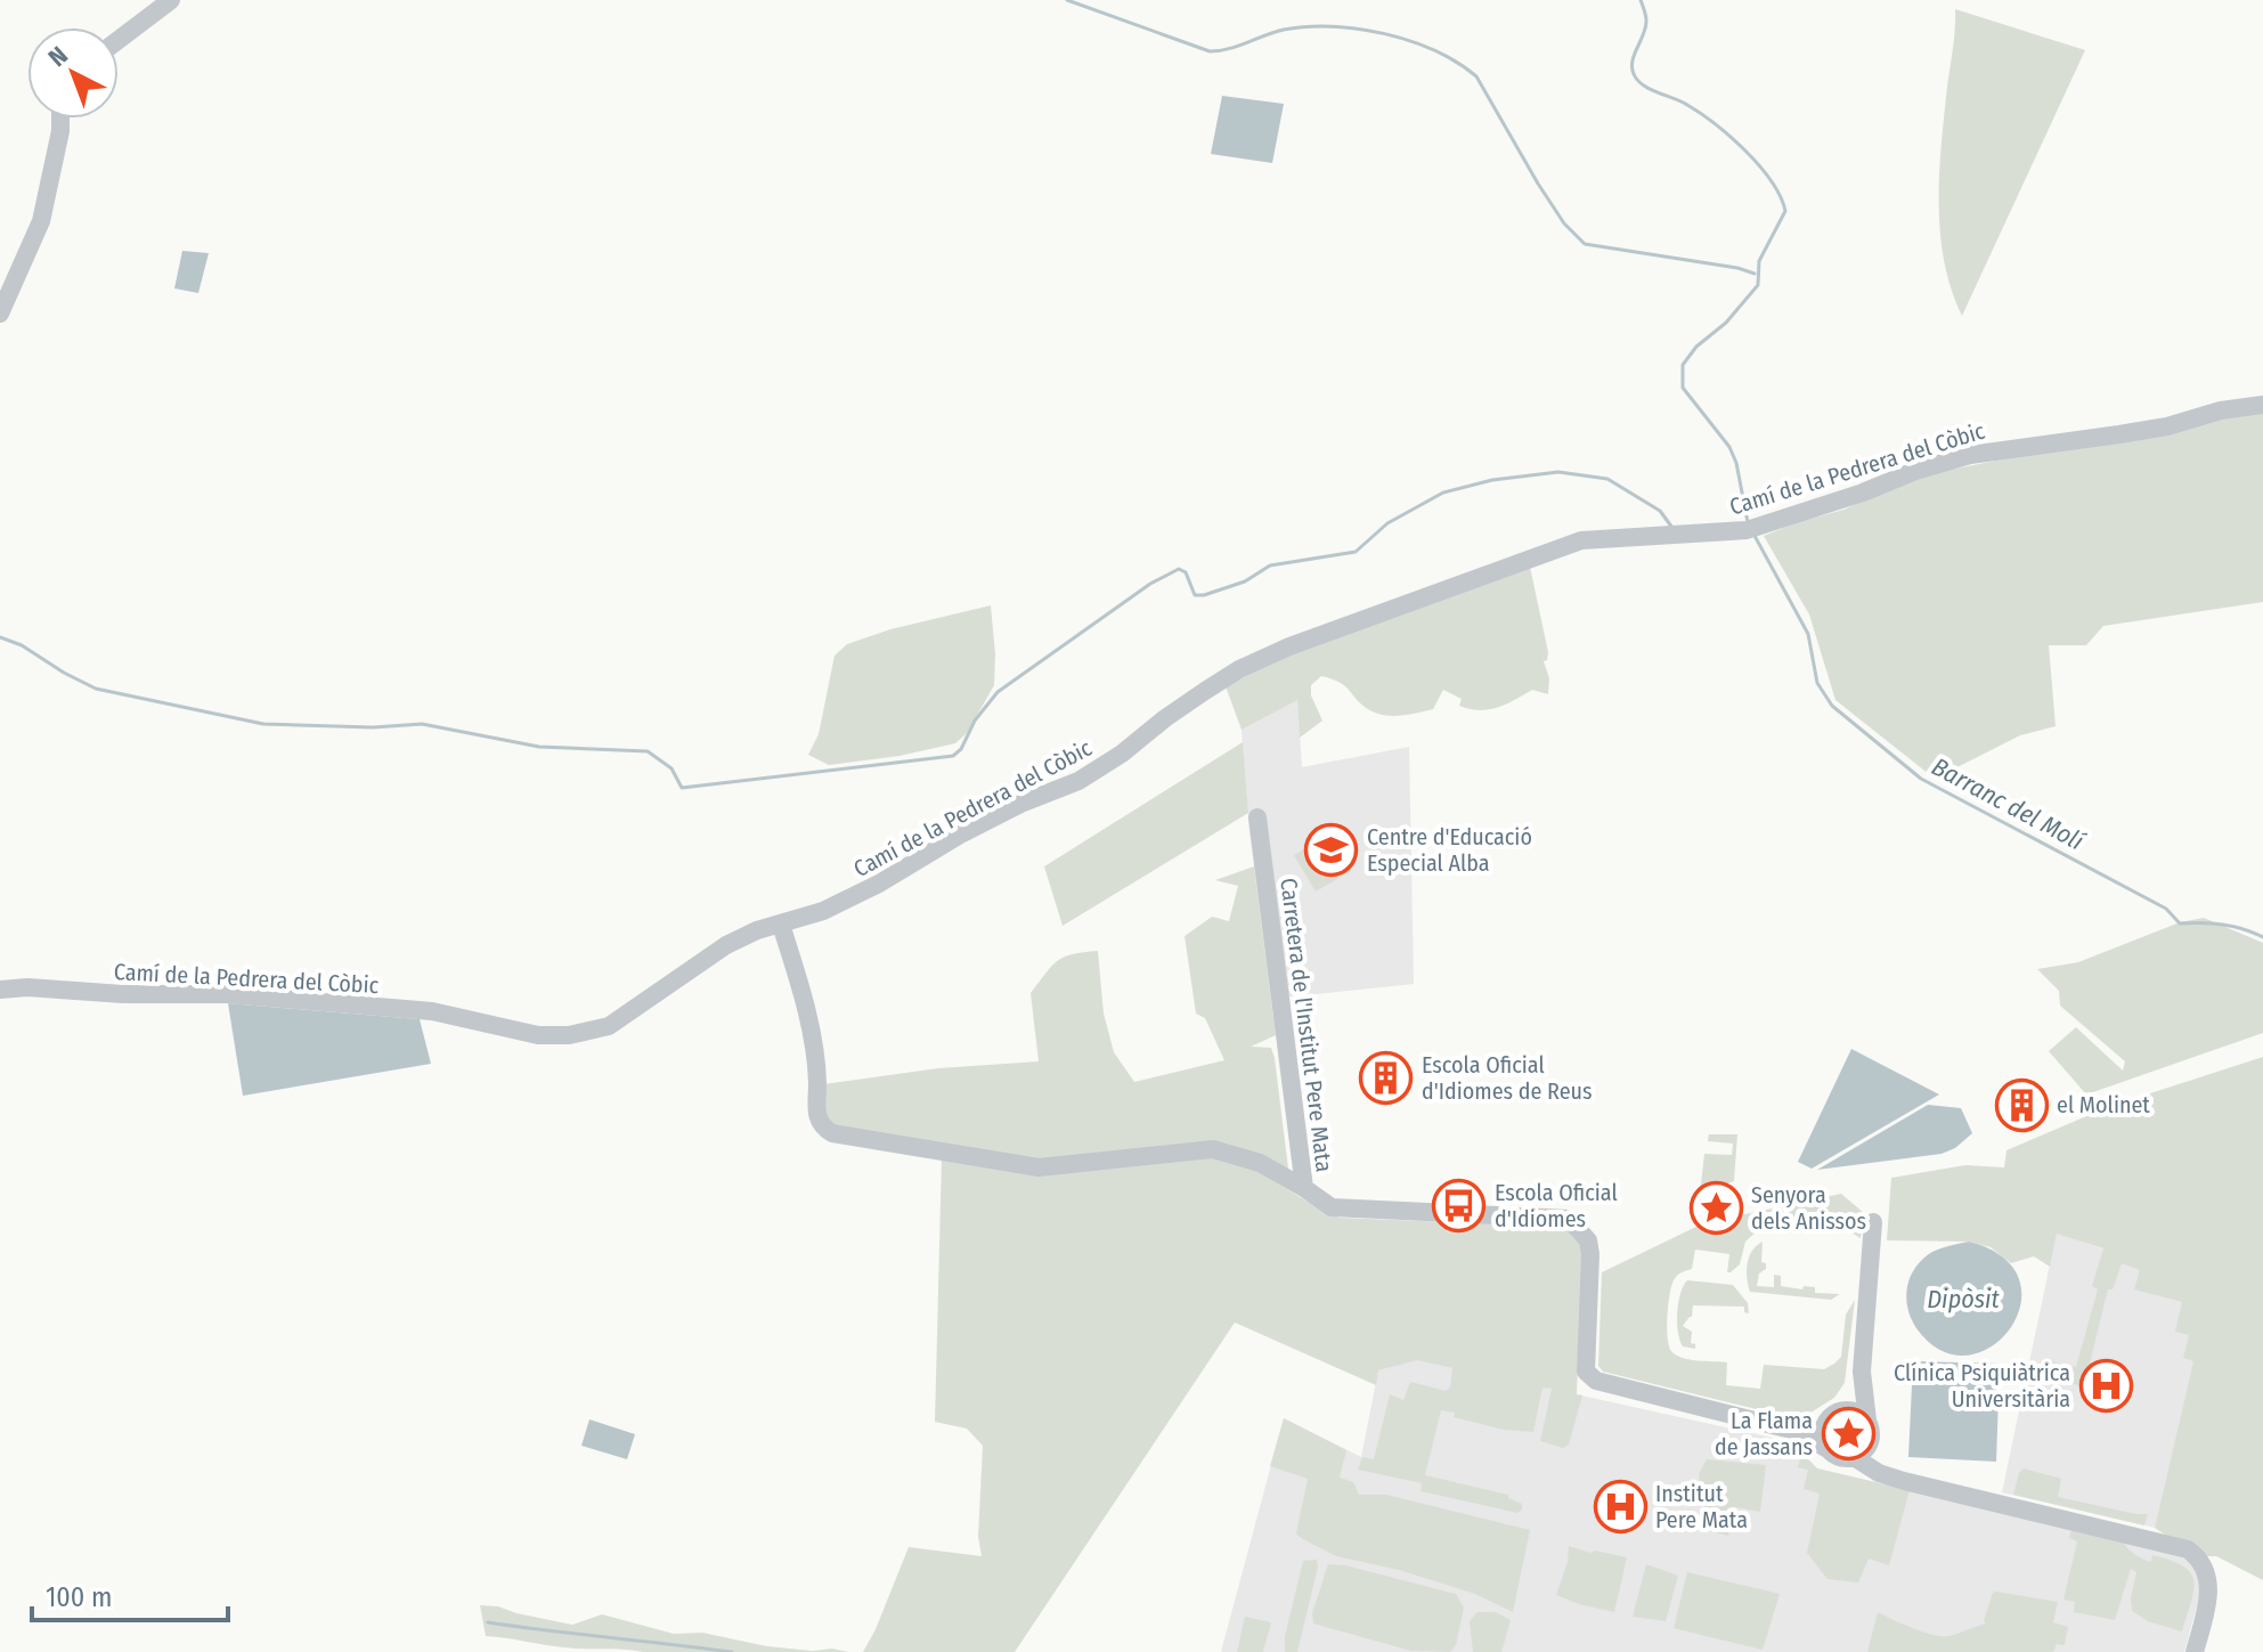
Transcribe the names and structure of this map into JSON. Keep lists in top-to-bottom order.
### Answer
{
  "streets": {
    "street": ["Camí de la Pedrera del Còbic", "Carretera de l'Institut Pere Mata"]
  },
  "water": ["Barranc del Molí", "Dipòsit"],
  "places": {
    "school or university": ["Centre d'Educació Especial Alba"],
    "building": ["Escola Oficial d'Idiomes de Reus", "el Molinet"],
    "bus stop": ["Escola Oficial d'Idiomes"],
    "place": ["Senyora dels Anissos", "La Flama de Jassans"],
    "hospital": ["Clínica Psiquiàtrica Universitària", "Institut Pere Mata"]
  },
  "scale_bar": "100 m",
  "north": "top left"
}
